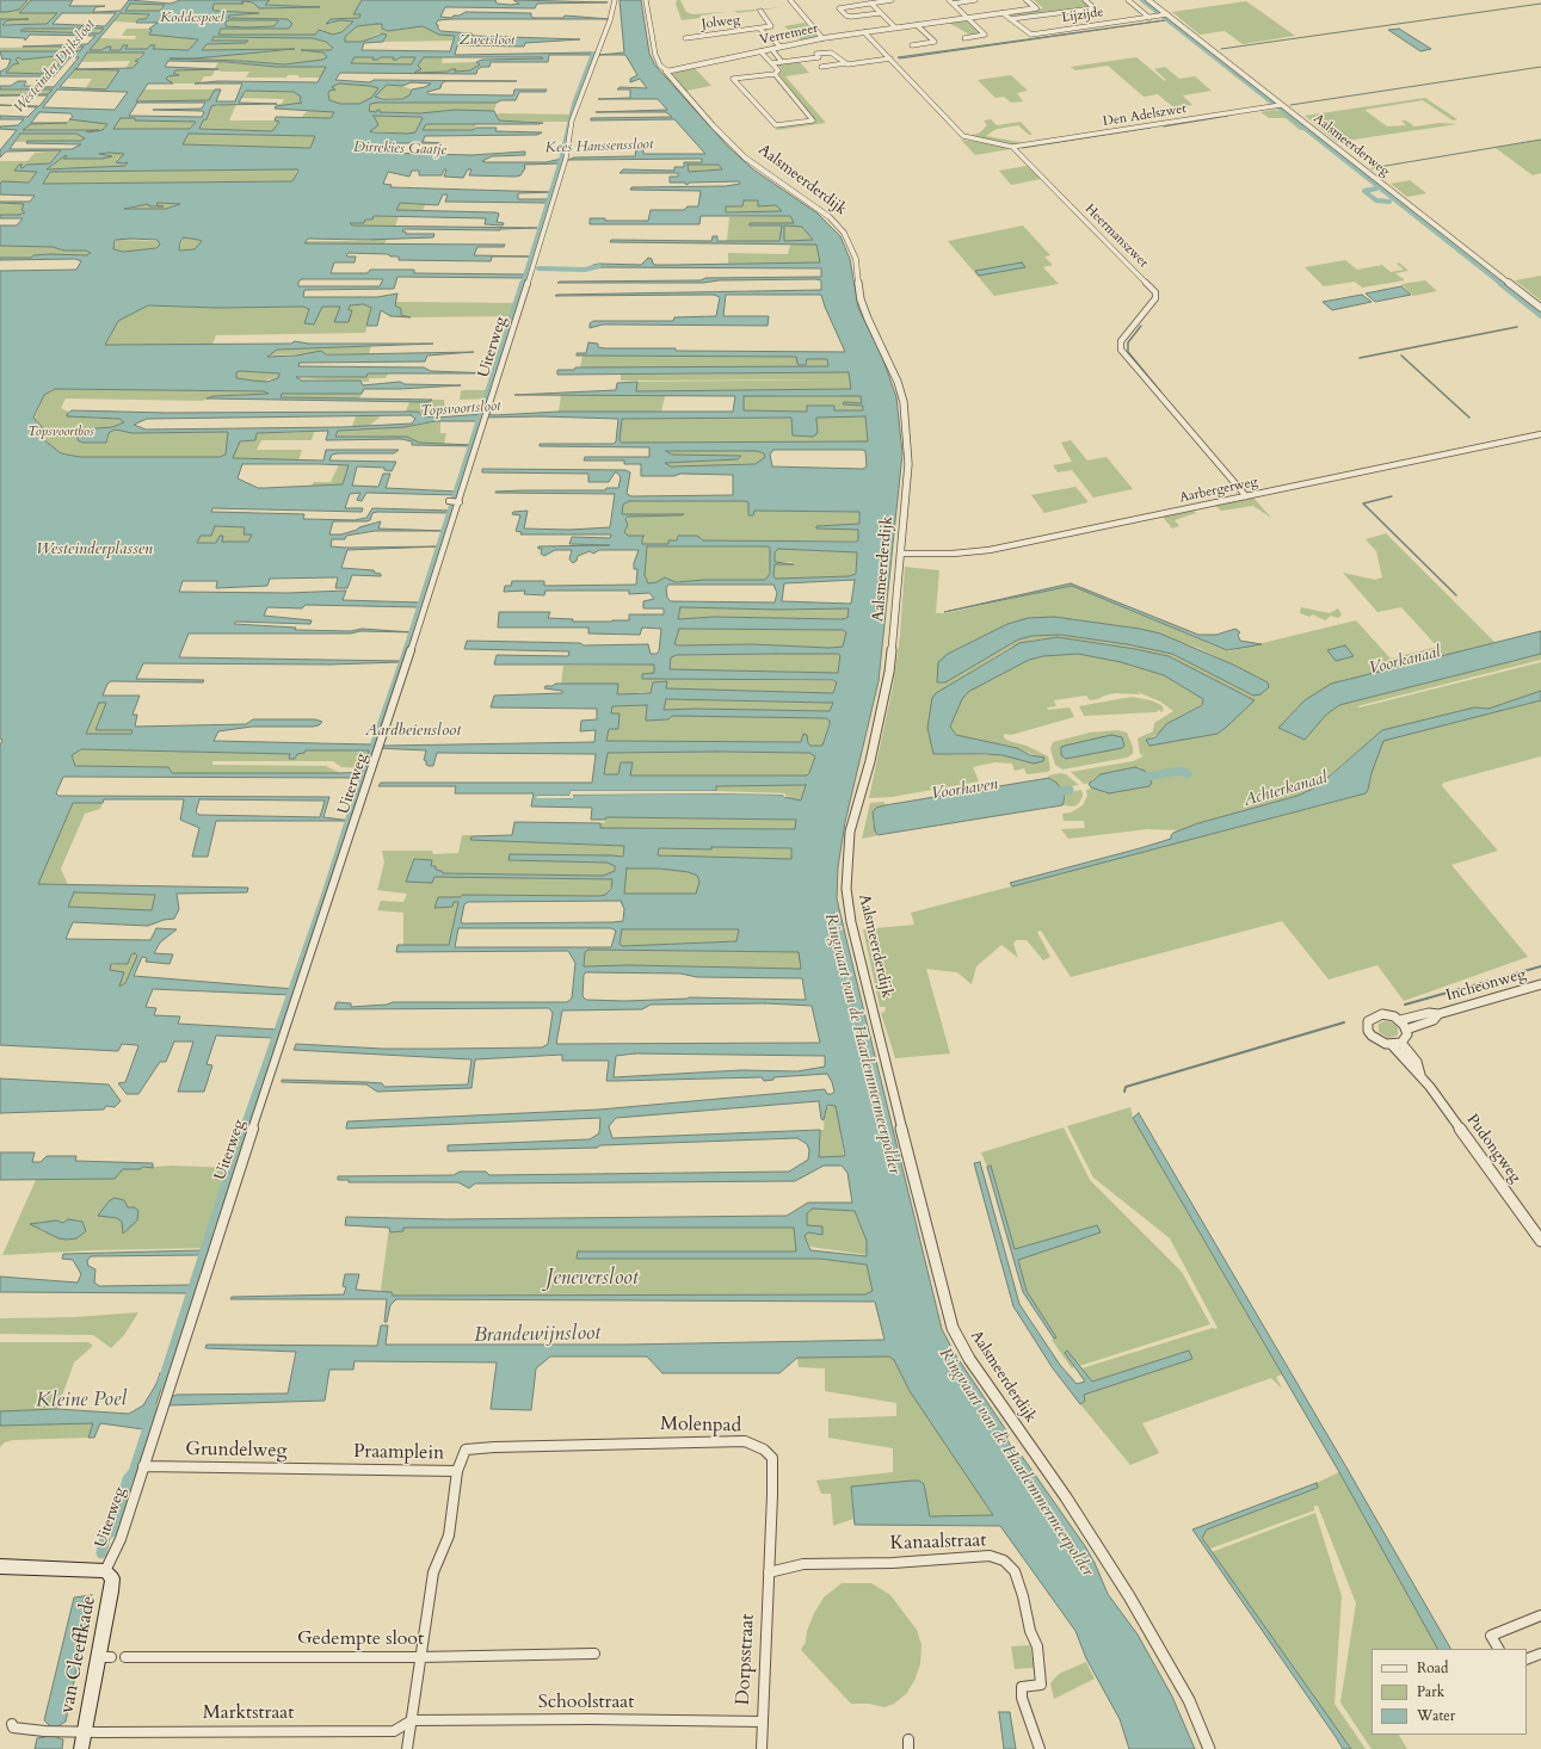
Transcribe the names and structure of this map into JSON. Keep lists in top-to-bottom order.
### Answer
{
  "streets": {
    "main road": ["van Cleeffkade"],
    "street": [
      "Lijzijde",
      "Jolweg",
      "Verremeer",
      "Den Adelszwet",
      "Aalsmeerderweg",
      "Aalsmeerderdijk",
      "Heermanszwet",
      "Uiterweg",
      "Aarbergerweg",
      "Incheonweg",
      "Pudongweg",
      "Molenpad",
      "Grundelweg",
      "Praamplein",
      "Kanaalstraat",
      "Gedempte sloot",
      "Dorpsstraat",
      "Schoolstraat",
      "Marktstraat"
    ]
  },
  "crossings": [
    ["Lijzijde", "Aalsmeerderweg"],
    ["Jolweg", "Verremeer"],
    ["Verremeer", "Aalsmeerderdijk"],
    ["Den Adelszwet", "Aalsmeerderweg"],
    ["Den Adelszwet", "Heermanszwet"],
    ["Aalsmeerderdijk", "Aarbergerweg"],
    ["Heermanszwet", "Aarbergerweg"],
    ["Uiterweg", "Grundelweg"],
    ["Uiterweg", "van Cleeffkade"],
    ["Incheonweg", "Pudongweg"],
    ["Molenpad", "Praamplein"],
    ["Molenpad", "Kanaalstraat"],
    ["Molenpad", "Dorpsstraat"],
    ["Grundelweg", "Praamplein"],
    ["Kanaalstraat", "Dorpsstraat"],
    ["van Cleeffkade", "Marktstraat"],
    ["Dorpsstraat", "Schoolstraat"],
    ["Schoolstraat", "Marktstraat"]
  ],
  "water": [
    "Koddespoel",
    "Zwetsloot",
    "Westeinder Dijksloot",
    "Kees Hanssenssloot",
    "Dirrekies Gaatje",
    "Topsvoortsloot",
    "Westeinderplassen",
    "Voorkanaal",
    "Aardbeiensloot",
    "Voorhaven",
    "Achterkanaal",
    "Ringvaart van de Haarlemmermeerpolder",
    "Jeneversloot",
    "Brandewijnsloot",
    "Kleine Poel"
  ],
  "parks": ["Topsvoortbos"],
  "legend": ["Road", "Park", "Water"]
}
